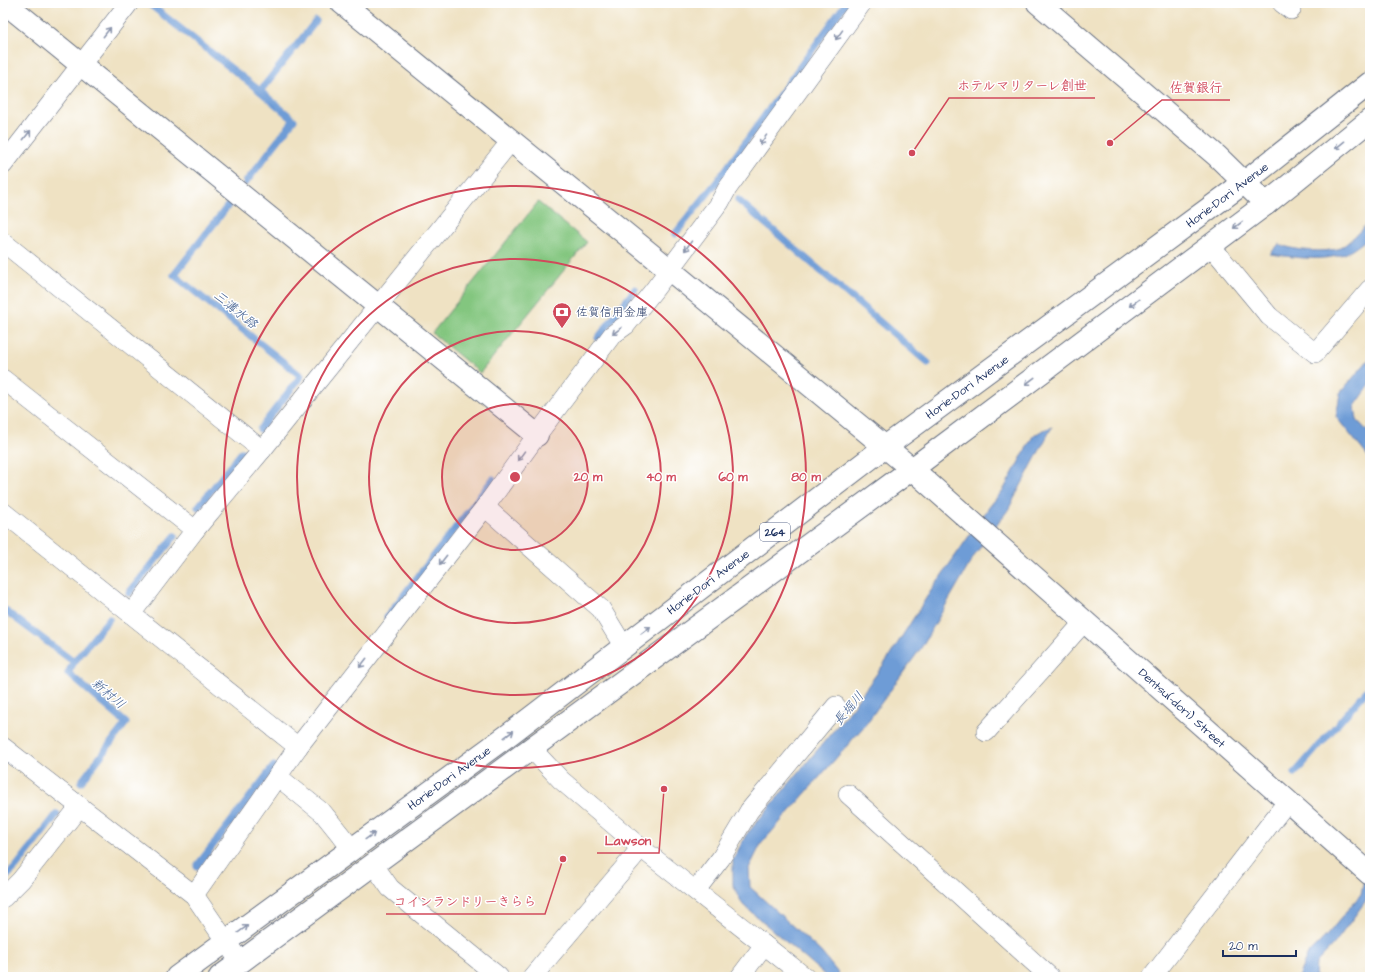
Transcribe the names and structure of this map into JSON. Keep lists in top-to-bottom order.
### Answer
{
  "streets": {
    "main road": ["Horie-Dori Avenue", "264", "Dentsu(-dori) Street"]
  },
  "crossings": [
    ["Horie-Dori Avenue", "Dentsu(-dori) Street"]
  ],
  "water": ["三溝水路", "新村川", "長堀川"],
  "places": {
    "other": [
      "佐賀銀行",
      "ホテルマリターレ創世",
      "Lawson",
      "コインランドリーきらら"
    ],
    "bank": ["佐賀信用金庫"]
  },
  "scale_bar": "20 m",
  "rings": [
    "20 m",
    "40 m",
    "60 m",
    "80 m"
  ]
}
